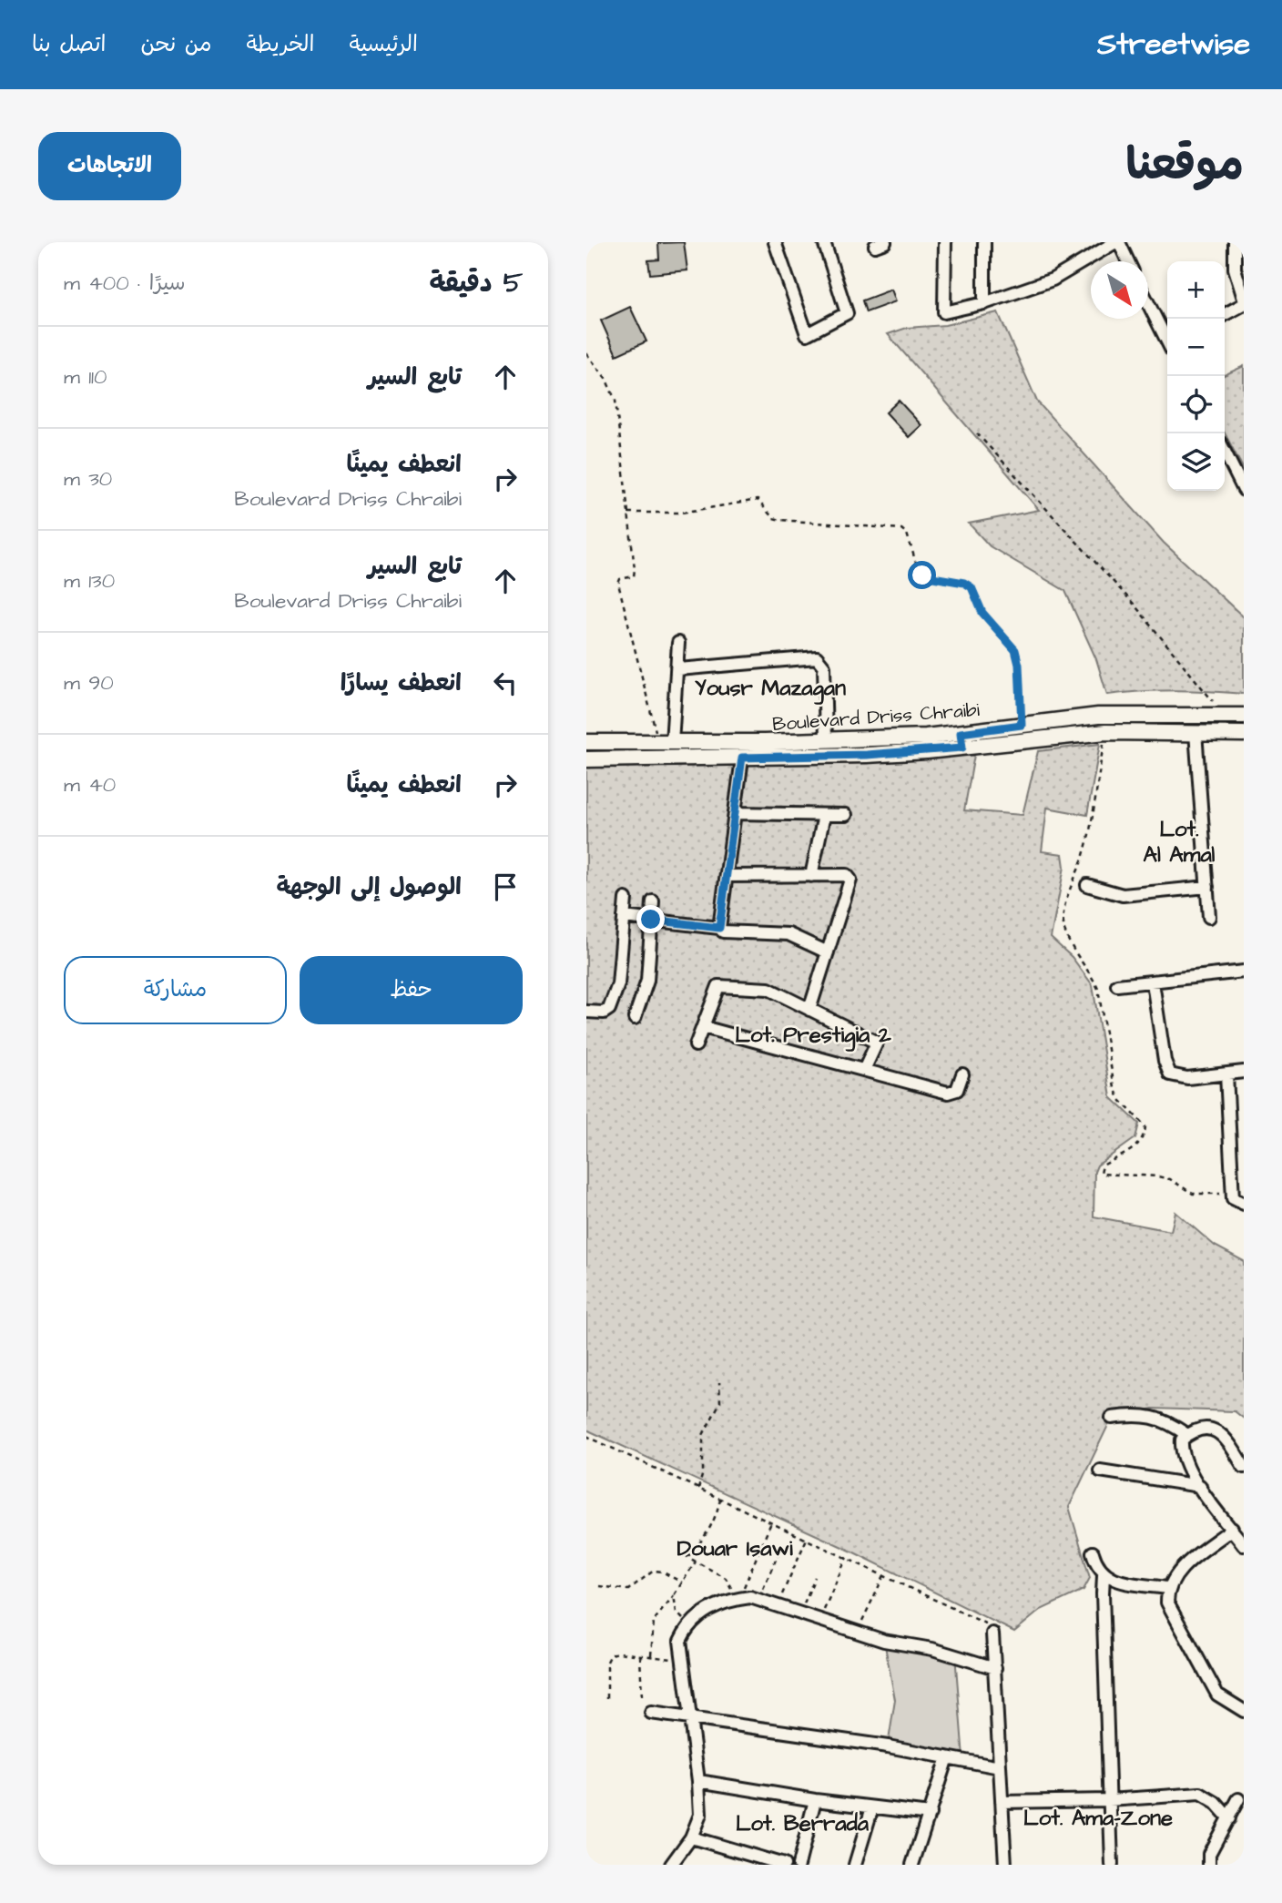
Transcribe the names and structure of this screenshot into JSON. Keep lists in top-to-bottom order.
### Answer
{
  "streets": {
    "main road": ["Boulevard Driss Chraibi"]
  },
  "districts": [
    "Yousr Mazagan",
    "Lot. Al Amal",
    "Lot. Prestigia 2",
    "Douar Isawi",
    "Lot. Ama-Zone",
    "Lot. Berrada"
  ],
  "north": "bottom right",
  "page": {
    "header": "Streetwise",
    "nav": [
      "الرئيسية",
      "الخريطة",
      "من نحن",
      "اتصل بنا"
    ],
    "title": "موقعنا",
    "buttons": [
      "الاتجاهات",
      ["حفظ", "مشاركة"]
    ],
    "heading": ["5 دقيقة", "سيرًا · 400 m"],
    "map_buttons": ["+", "−"],
    "list": [
      ["تابع السير", "110 m"],
      ["انعطف يمينًا", "Boulevard Driss Chraibi", "30 m"],
      ["تابع السير", "Boulevard Driss Chraibi", "130 m"],
      ["انعطف يسارًا", "90 m"],
      ["انعطف يمينًا", "40 m"],
      "الوصول إلى الوجهة"
    ]
  }
}
